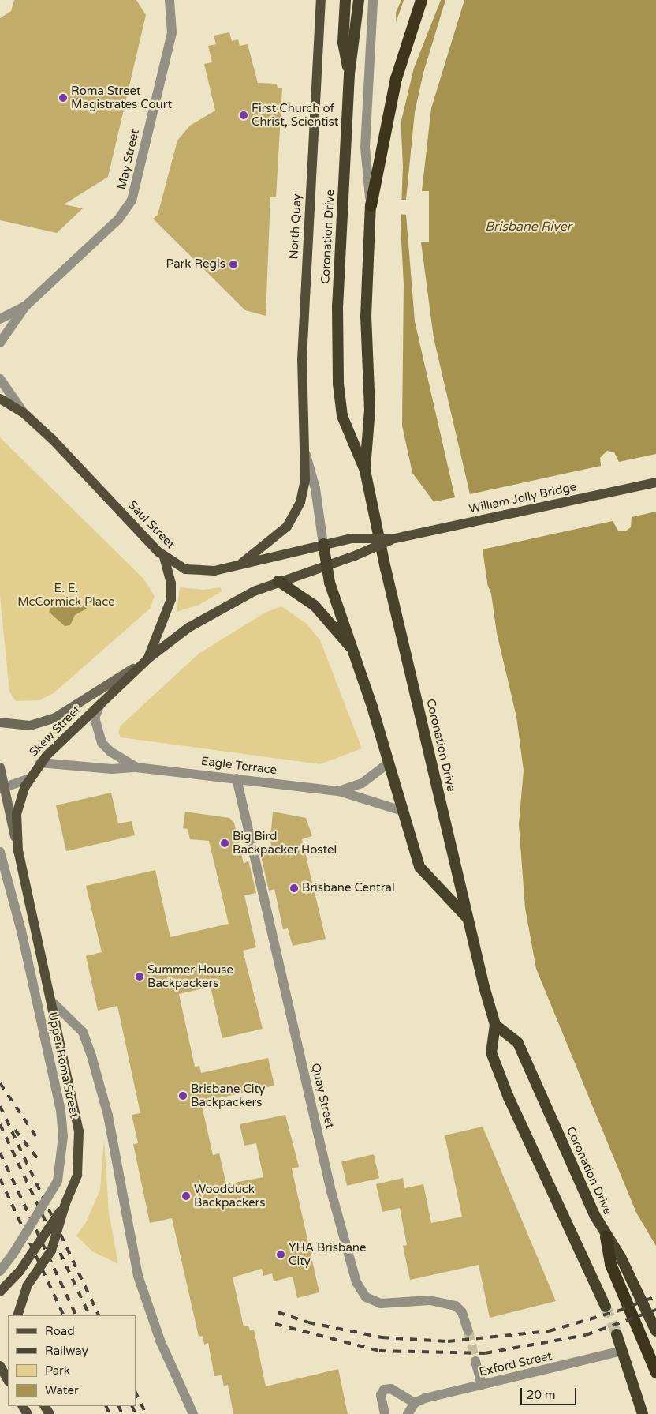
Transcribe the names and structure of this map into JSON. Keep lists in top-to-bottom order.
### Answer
{
  "streets": {
    "highway": ["Coronation Drive"],
    "main road": [
      "North Quay",
      "William Jolly Bridge",
      "Saul Street",
      "Skew Street",
      "Upper Roma Street"
    ],
    "street": [
      "May Street",
      "Eagle Terrace",
      "Quay Street",
      "Exford Street"
    ]
  },
  "crossings": [
    ["North Quay", "William Jolly Bridge"],
    ["North Quay", "Saul Street"],
    ["William Jolly Bridge", "Saul Street"],
    ["William Jolly Bridge", "Skew Street"],
    ["Skew Street", "Eagle Terrace"],
    ["Skew Street", "Upper Roma Street"],
    ["Eagle Terrace", "Quay Street"]
  ],
  "water": ["Brisbane River"],
  "parks": ["E. E. McCormick Place"],
  "places": [
    "Roma Street Magistrates Court",
    "First Church of Christ, Scientist",
    "Park Regis",
    "Big Bird Backpacker Hostel",
    "Brisbane Central",
    "Summer House Backpackers",
    "Brisbane City Backpackers",
    "Woodduck Backpackers",
    "YHA Brisbane City"
  ],
  "legend": [
    "Road",
    "Railway",
    "Park",
    "Water"
  ],
  "scale_bar": "20 m"
}
